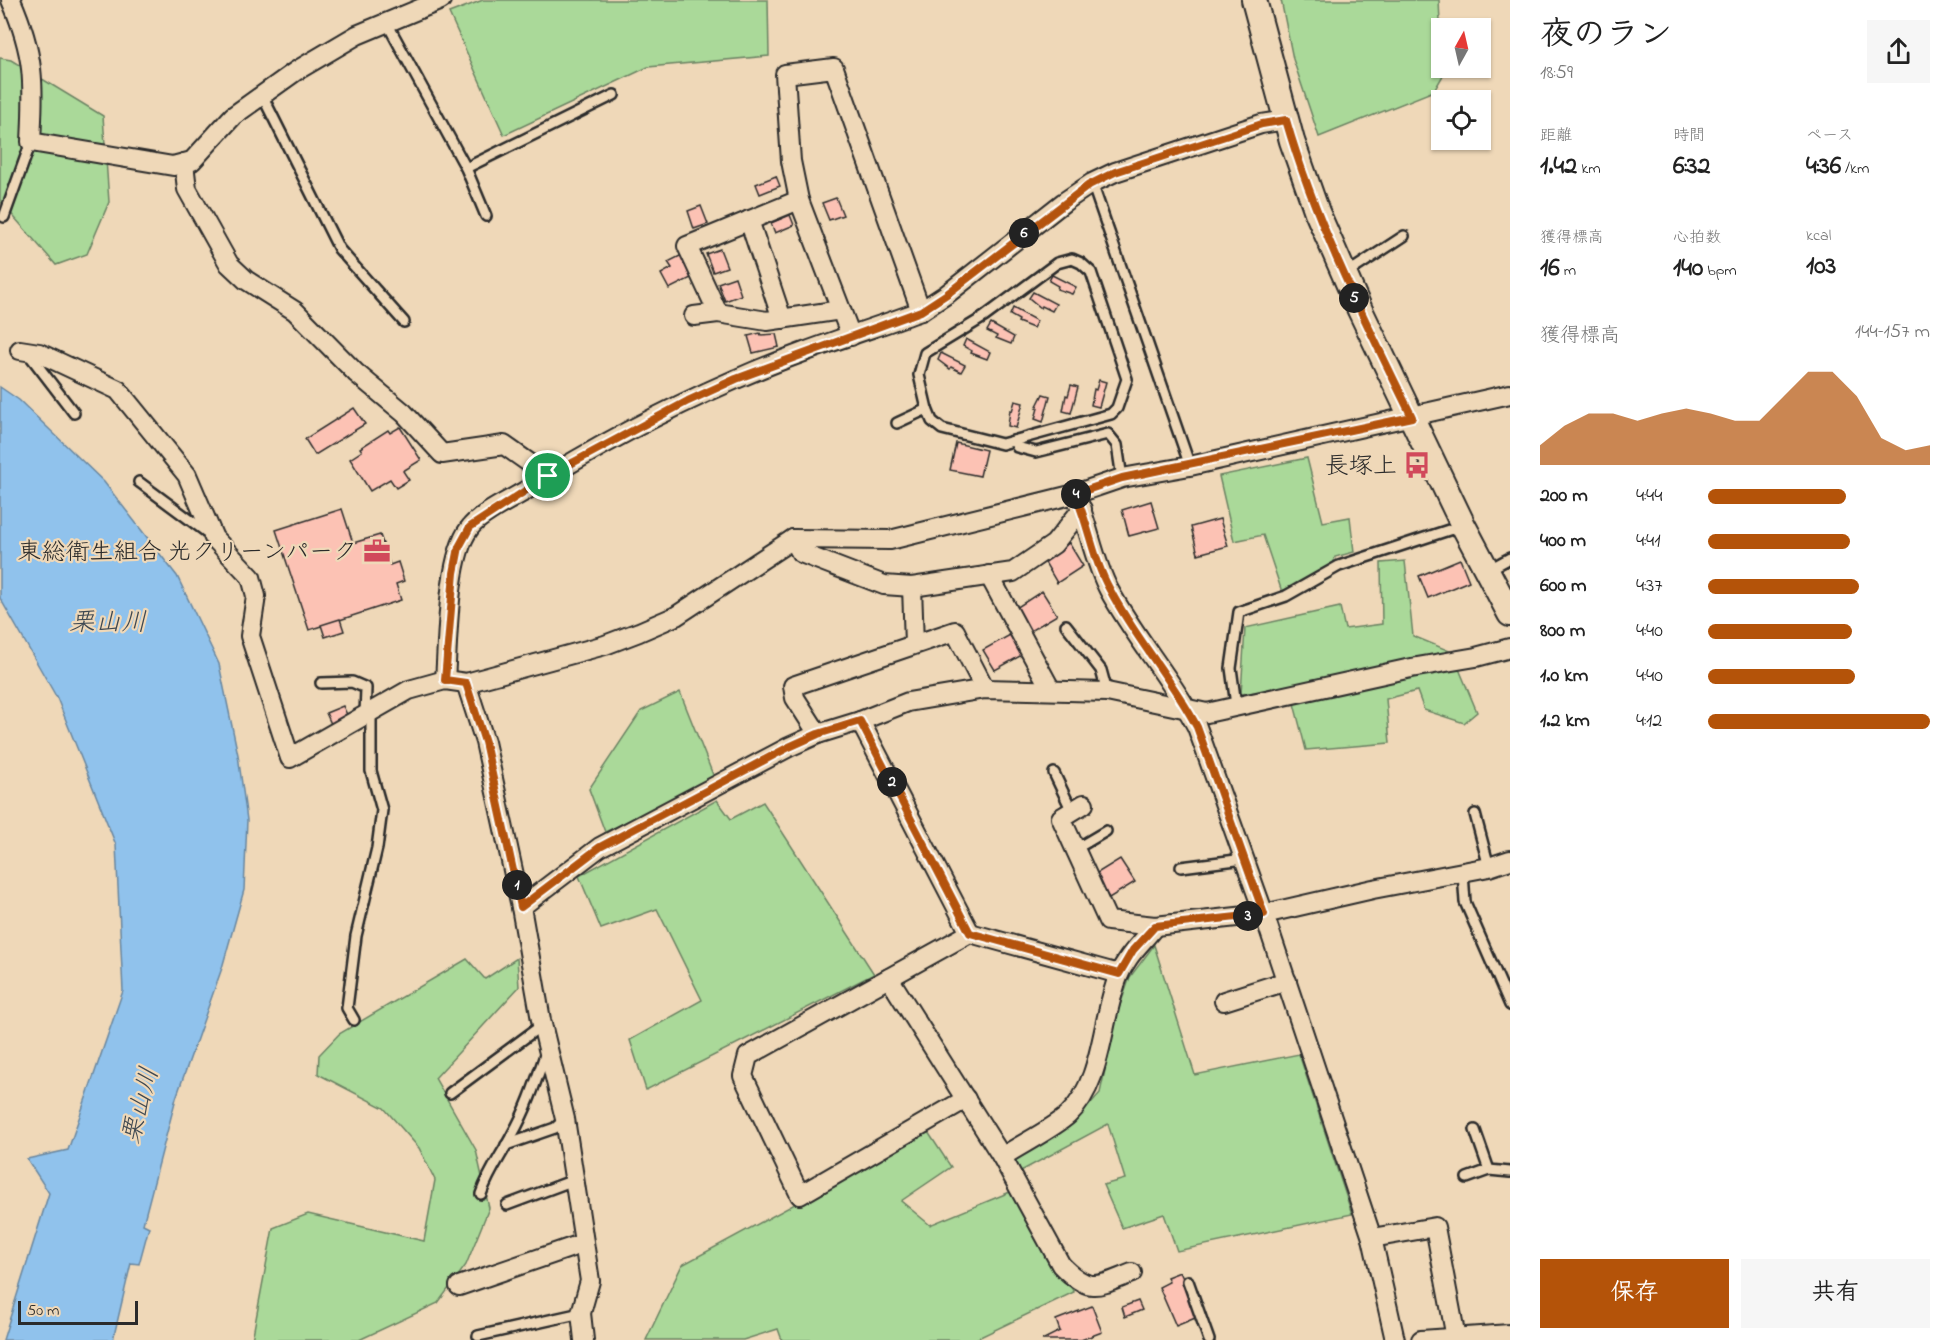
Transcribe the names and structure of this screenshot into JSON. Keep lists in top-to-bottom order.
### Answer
{
  "water": ["栗山川"],
  "places": {
    "bus stop": ["長塚上"],
    "office": ["東総衛生組合 光クリーンパーク"]
  },
  "scale_bar": "50 m",
  "north": "top",
  "page": {
    "heading": ["夜のラン", "18:59"],
    "stats": [
      ["距離", "1.42 km"],
      ["時間", "6:32"],
      ["ペース", "4:36 /km"],
      ["獲得標高", "16 m"],
      ["心拍数", "140 bpm"],
      ["kcal", "103"]
    ],
    "pins": [
      "6",
      "5",
      "4",
      "2",
      "1",
      "3"
    ],
    "chart": ["獲得標高", "144–157 m"],
    "list": [
      {
        "name": "200 m",
        "note": "4:44"
      },
      {
        "name": "400 m",
        "note": "4:41"
      },
      {
        "name": "600 m",
        "note": "4:37"
      },
      {
        "name": "800 m",
        "note": "4:40"
      },
      {
        "name": "1.0 km",
        "note": "4:40"
      },
      {
        "name": "1.2 km",
        "note": "4:12"
      }
    ],
    "buttons": ["保存", "共有"],
    "scale": "50 m"
  }
}
